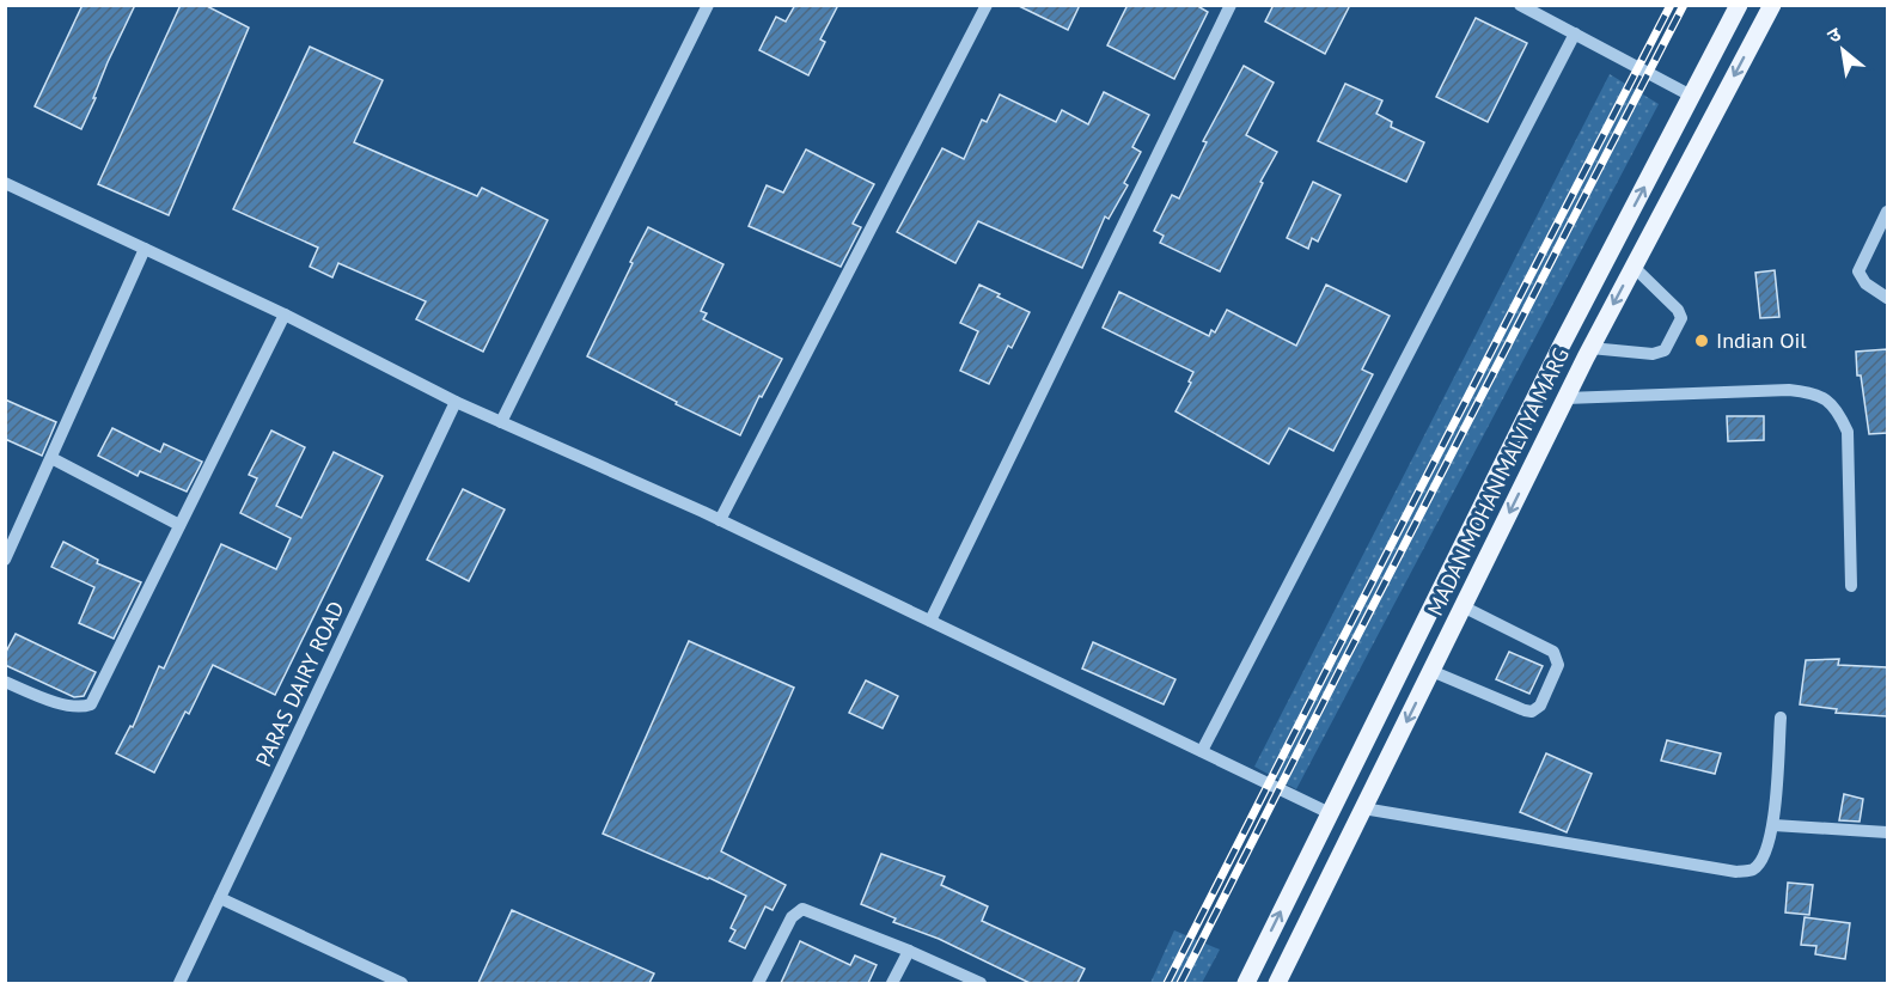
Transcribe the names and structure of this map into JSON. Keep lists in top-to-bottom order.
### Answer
{
  "streets": {
    "main road": ["MADAN MOHAN MALVIYA MARG"],
    "street": ["PARAS DAIRY ROAD"]
  },
  "places": ["Indian Oil"],
  "north": "top left"
}
